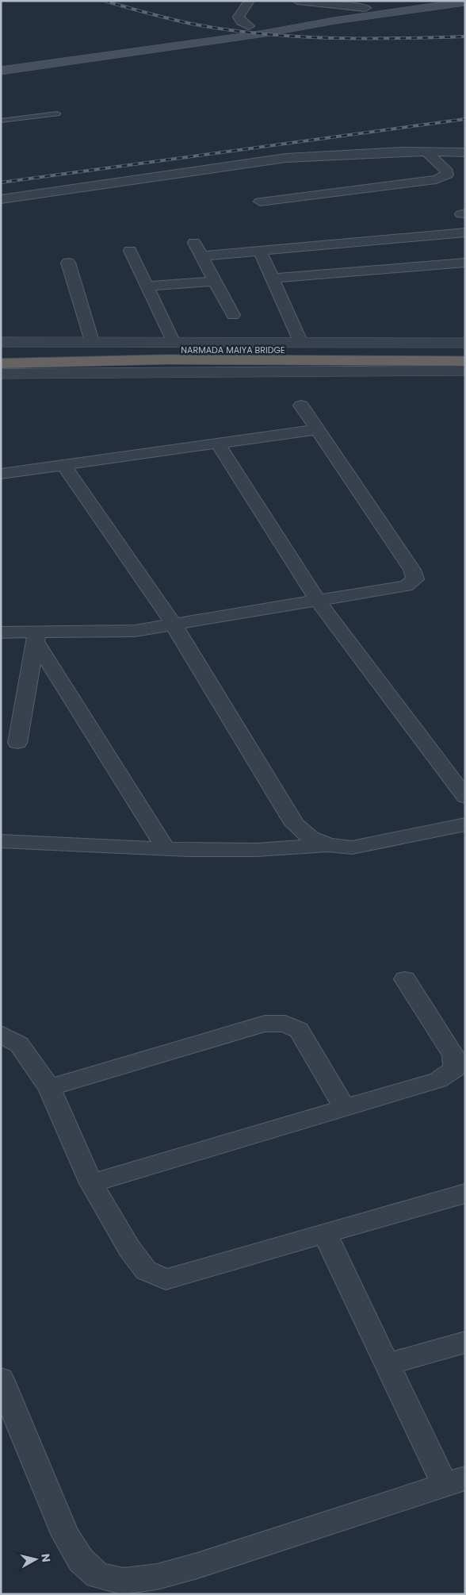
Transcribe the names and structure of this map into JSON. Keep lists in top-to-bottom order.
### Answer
{
  "streets": {
    "highway": ["NARMADA MAIYA BRIDGE"]
  },
  "north": "right"
}
